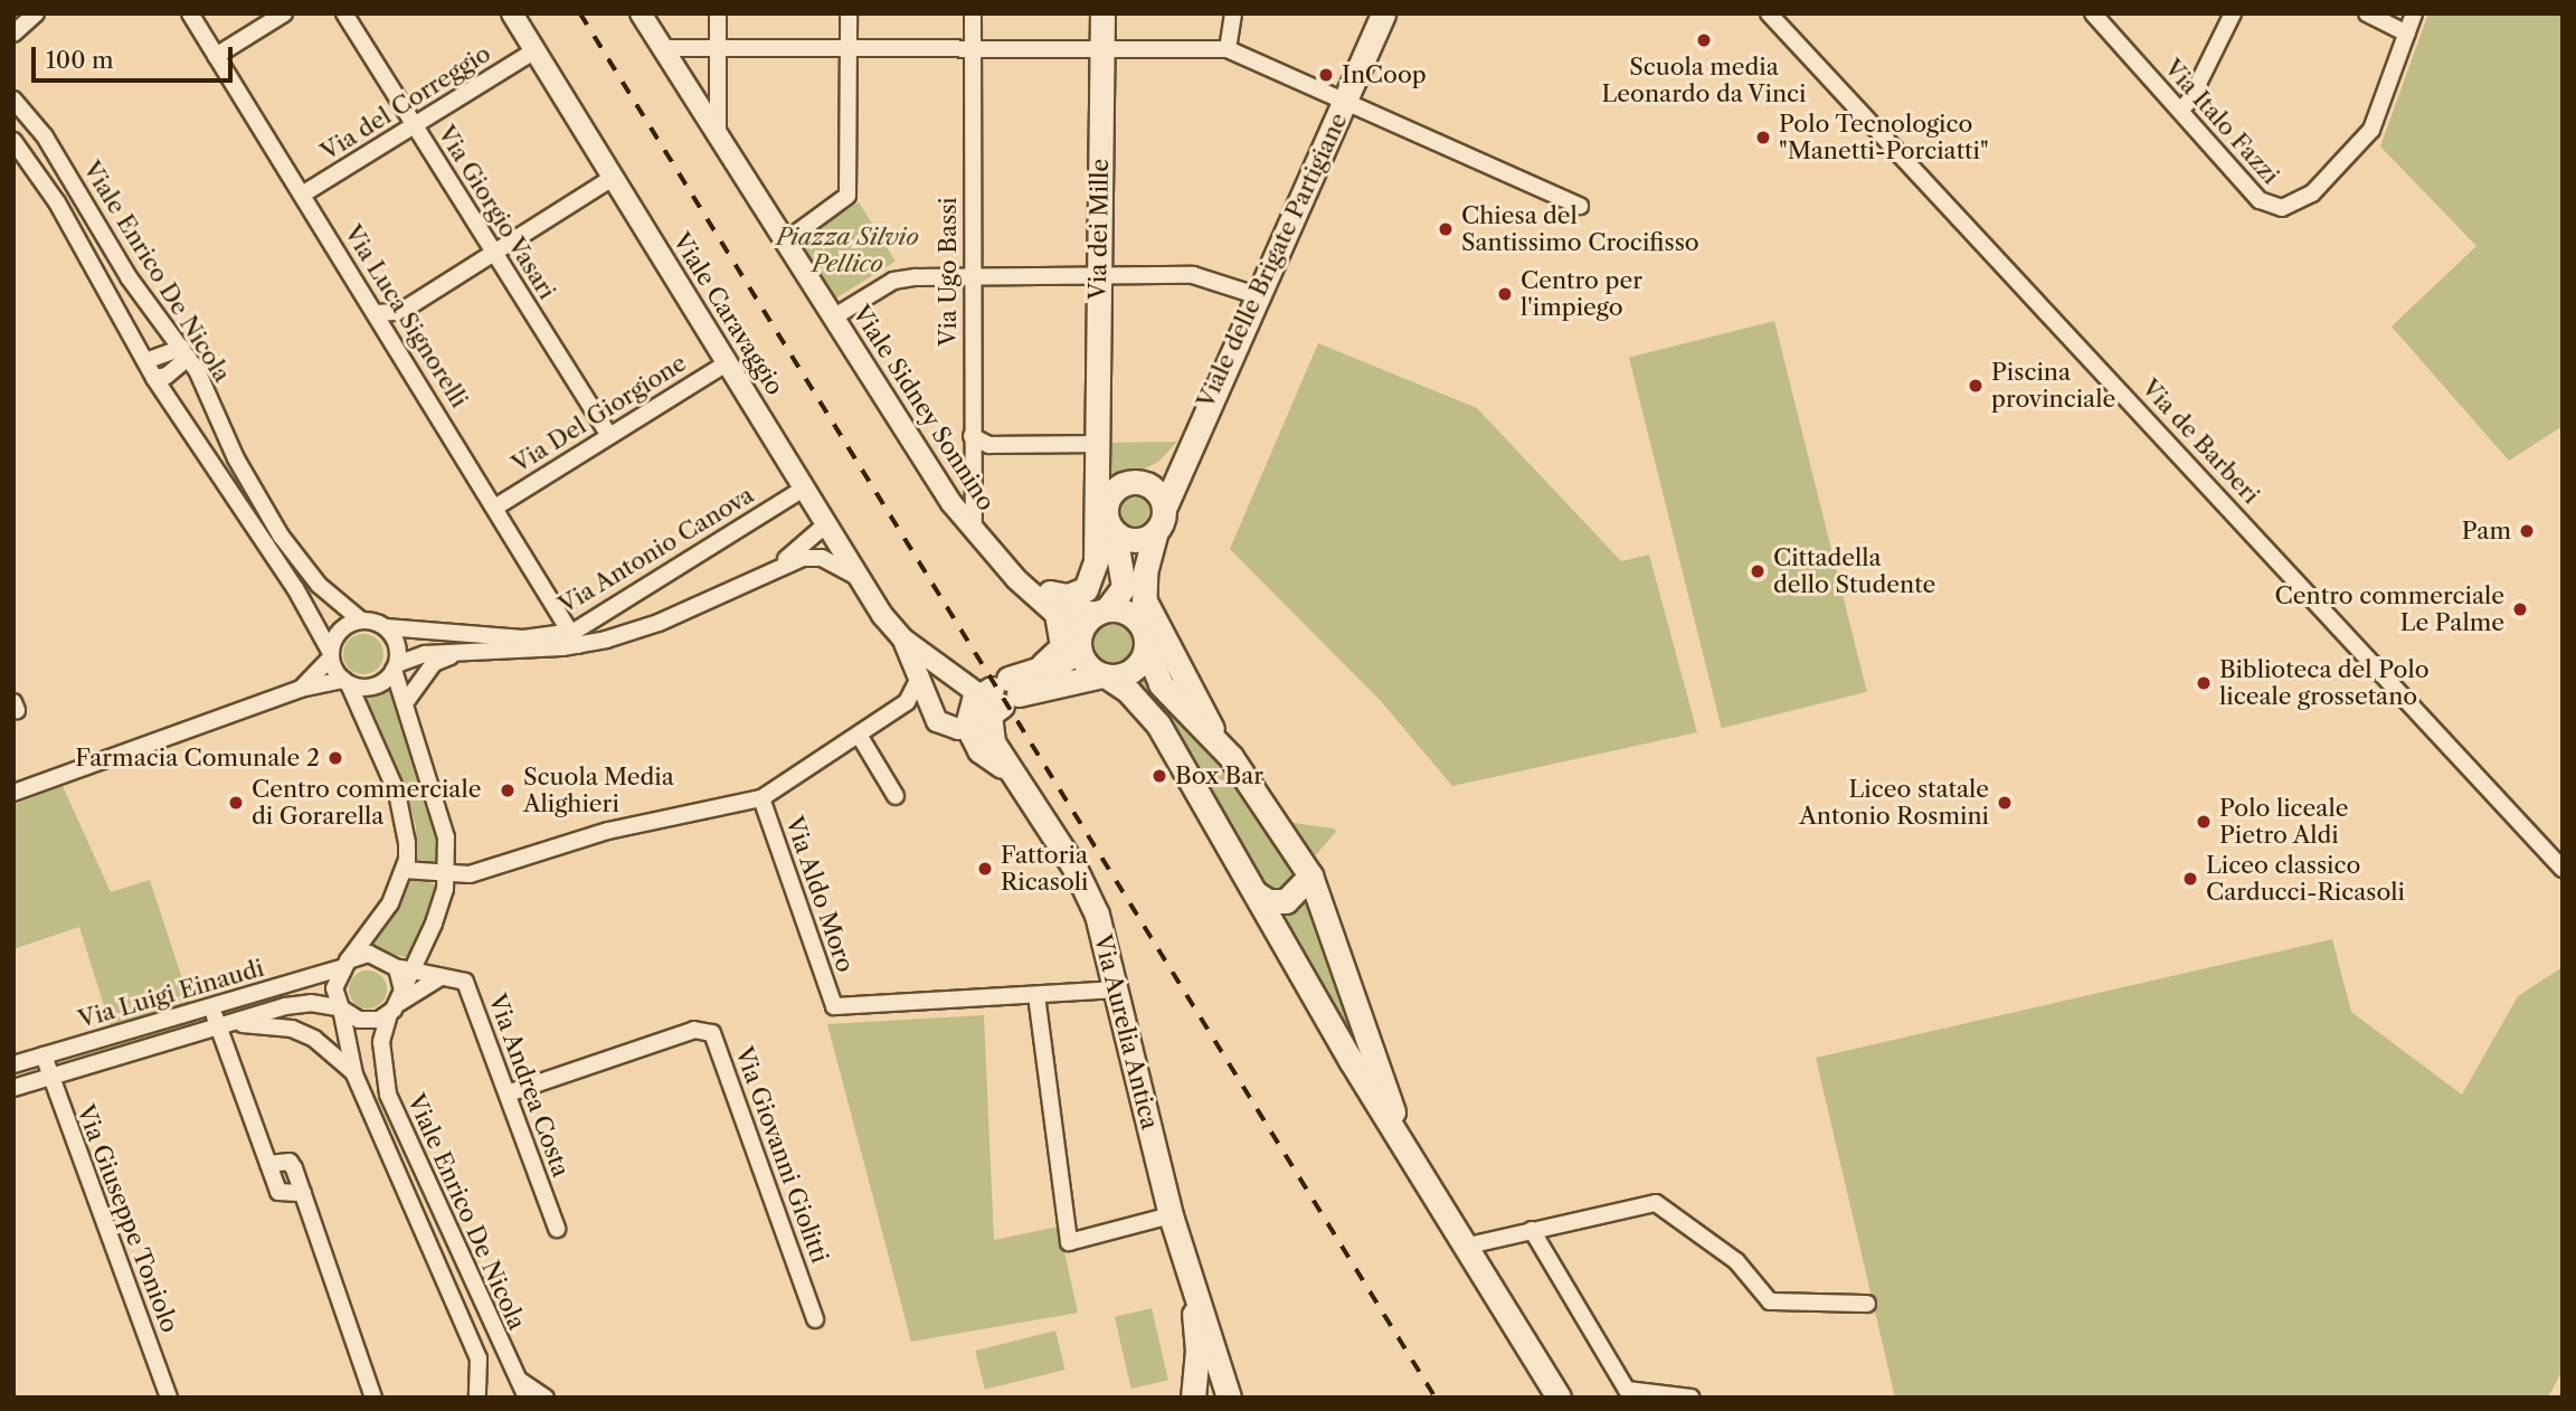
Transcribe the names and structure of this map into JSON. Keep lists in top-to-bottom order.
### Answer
{
  "streets": {
    "main road": ["Via dei Mille", "Viale delle Brigate Partigiane", "Via Aurelia Antica"],
    "street": [
      "Via del Correggio",
      "Via Italo Fazzi",
      "Via Giorgio Vasari",
      "Viale Enrico De Nicola",
      "Via Ugo Bassi",
      "Viale Caravaggio",
      "Via Luca Signorelli",
      "Viale Sidney Sonnino",
      "Via Del Giorgione",
      "Via de Barberi",
      "Via Antonio Canova",
      "Via Aldo Moro",
      "Via Luigi Einaudi",
      "Via Andrea Costa",
      "Via Giovanni Giolitti",
      "Via Giuseppe Toniolo"
    ]
  },
  "crossings": [
    ["Via del Correggio", "Via Giorgio Vasari"],
    ["Via del Correggio", "Viale Caravaggio"],
    ["Via del Correggio", "Via Luca Signorelli"],
    ["Via Giorgio Vasari", "Via Del Giorgione"],
    ["Via dei Mille", "Viale delle Brigate Partigiane"],
    ["Viale Enrico De Nicola", "Via Antonio Canova"],
    ["Viale Enrico De Nicola", "Via Luigi Einaudi"],
    ["Viale Enrico De Nicola", "Via Andrea Costa"],
    ["Via Ugo Bassi", "Viale Sidney Sonnino"],
    ["Viale Caravaggio", "Via Del Giorgione"],
    ["Viale Caravaggio", "Via Antonio Canova"],
    ["Viale Caravaggio", "Via Aurelia Antica"],
    ["Via Luca Signorelli", "Via Del Giorgione"],
    ["Via Luca Signorelli", "Via Antonio Canova"],
    ["Via Luigi Einaudi", "Via Andrea Costa"],
    ["Via Luigi Einaudi", "Via Giuseppe Toniolo"],
    ["Via Andrea Costa", "Via Giovanni Giolitti"]
  ],
  "parks": ["Piazza Silvio Pellico"],
  "places": [
    "Scuola media Leonardo da Vinci",
    "InCoop",
    "Polo Tecnologico \"Manetti-Porciatti\"",
    "Chiesa del Santissimo Crocifisso",
    "Centro per l'impiego",
    "Piscina provinciale",
    "Pam",
    "Cittadella dello Studente",
    "Centro commerciale Le Palme",
    "Biblioteca del Polo liceale grossetano",
    "Farmacia Comunale 2",
    "Box Bar",
    "Scuola Media Alighieri",
    "Centro commerciale di Gorarella",
    "Liceo statale Antonio Rosmini",
    "Polo liceale Pietro Aldi",
    "Fattoria Ricasoli",
    "Liceo classico Carducci-Ricasoli"
  ],
  "scale_bar": "100 m"
}
